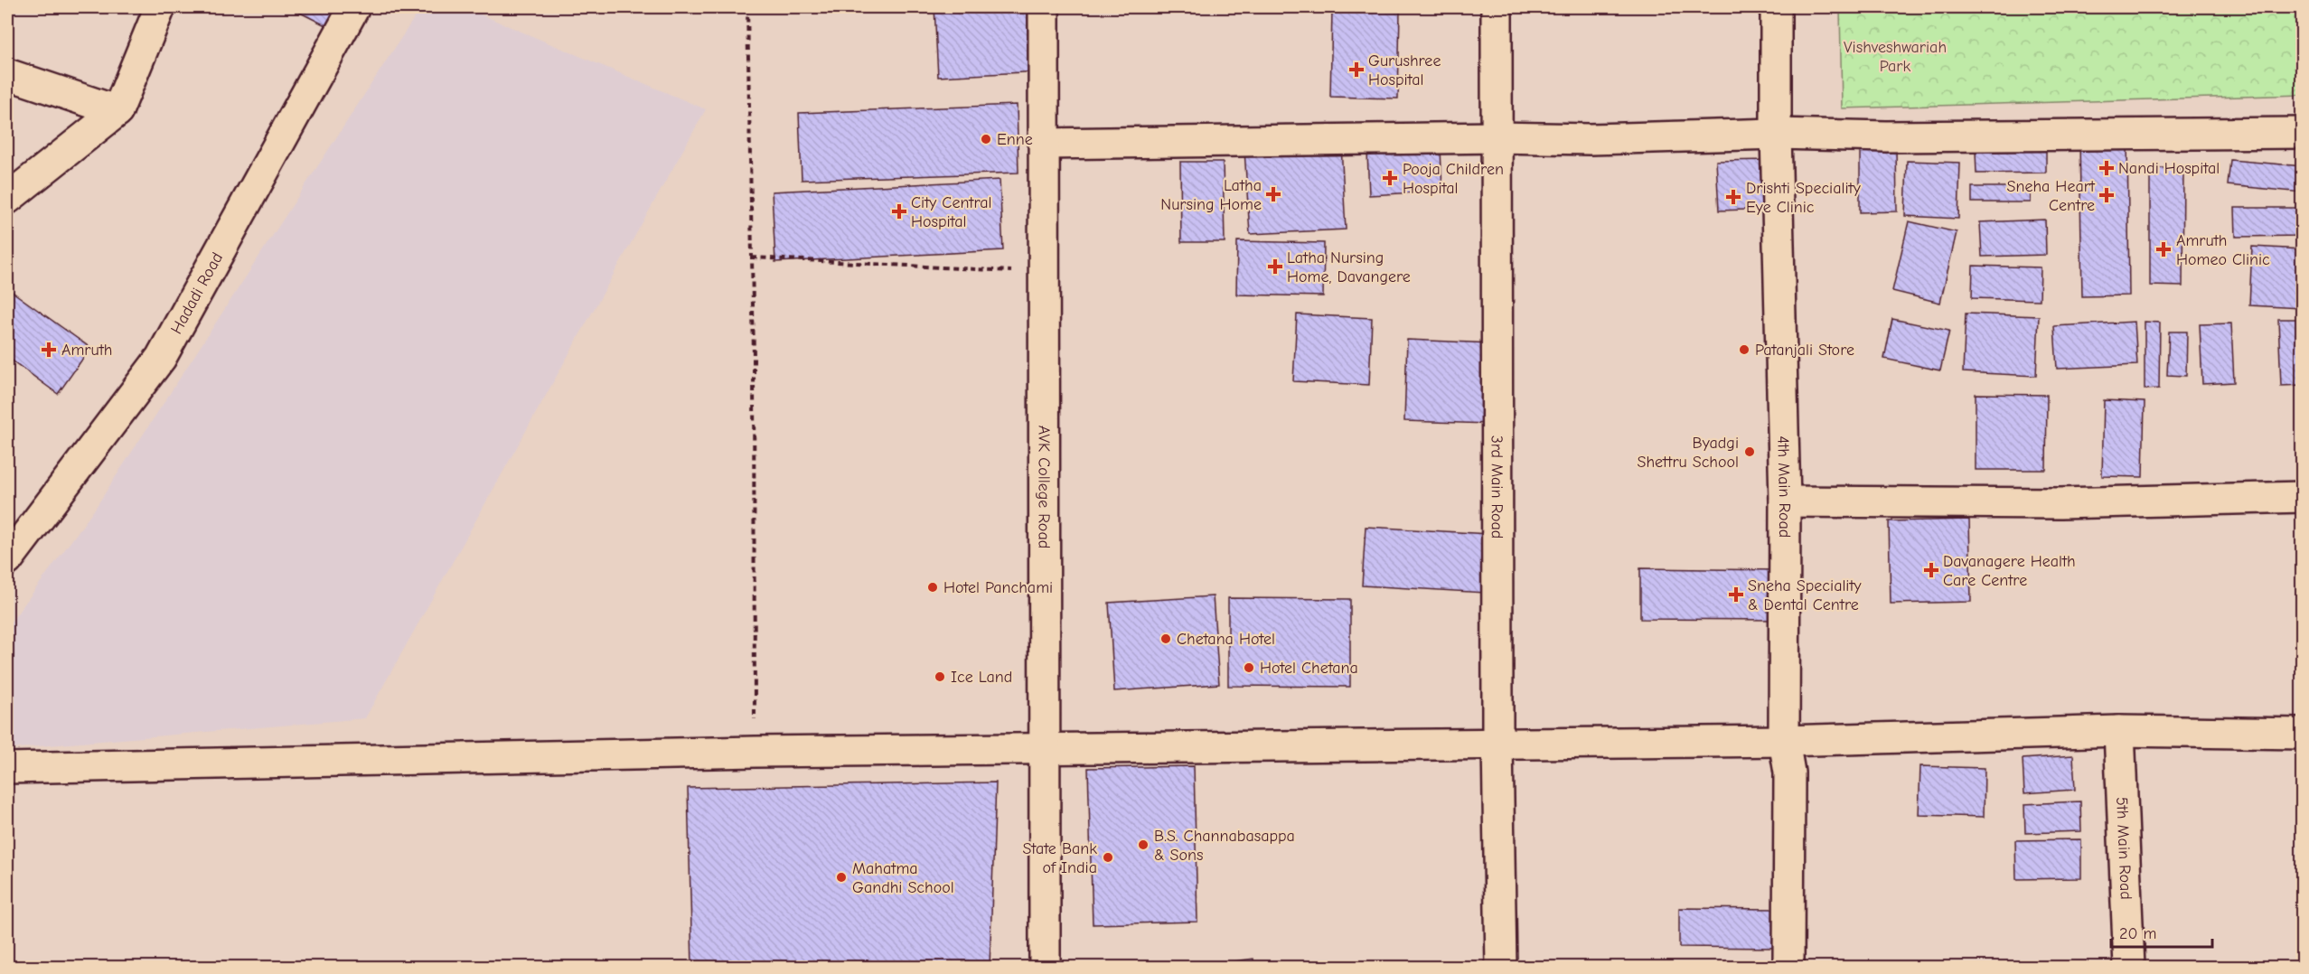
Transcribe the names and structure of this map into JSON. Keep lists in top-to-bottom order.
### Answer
{
  "streets": {
    "street": [
      "Hadadi Road",
      "AVK College Road",
      "3rd Main Road",
      "4th Main Road",
      "5th Main Road"
    ]
  },
  "parks": ["Vishveshwariah Park"],
  "places": {
    "health": [
      "Gurushree Hospital",
      "Nandi Hospital",
      "Pooja Children Hospital",
      "Latha Nursing Home",
      "Sneha Heart Centre",
      "Drishti Speciality Eye Clinic",
      "City Central Hospital",
      "Amruth Homeo Clinic",
      "Latha Nursing Home, Davangere",
      "Amruth",
      "Davanagere Health Care Centre",
      "Sneha Speciality & Dental Centre"
    ],
    "other": [
      "Enne",
      "Patanjali Store",
      "Byadgi Shettru School",
      "Hotel Panchami",
      "Chetana Hotel",
      "Hotel Chetana",
      "Ice Land",
      "B.S. Channabasappa & Sons",
      "State Bank of India",
      "Mahatma Gandhi School"
    ]
  },
  "scale_bar": "20 m"
}
